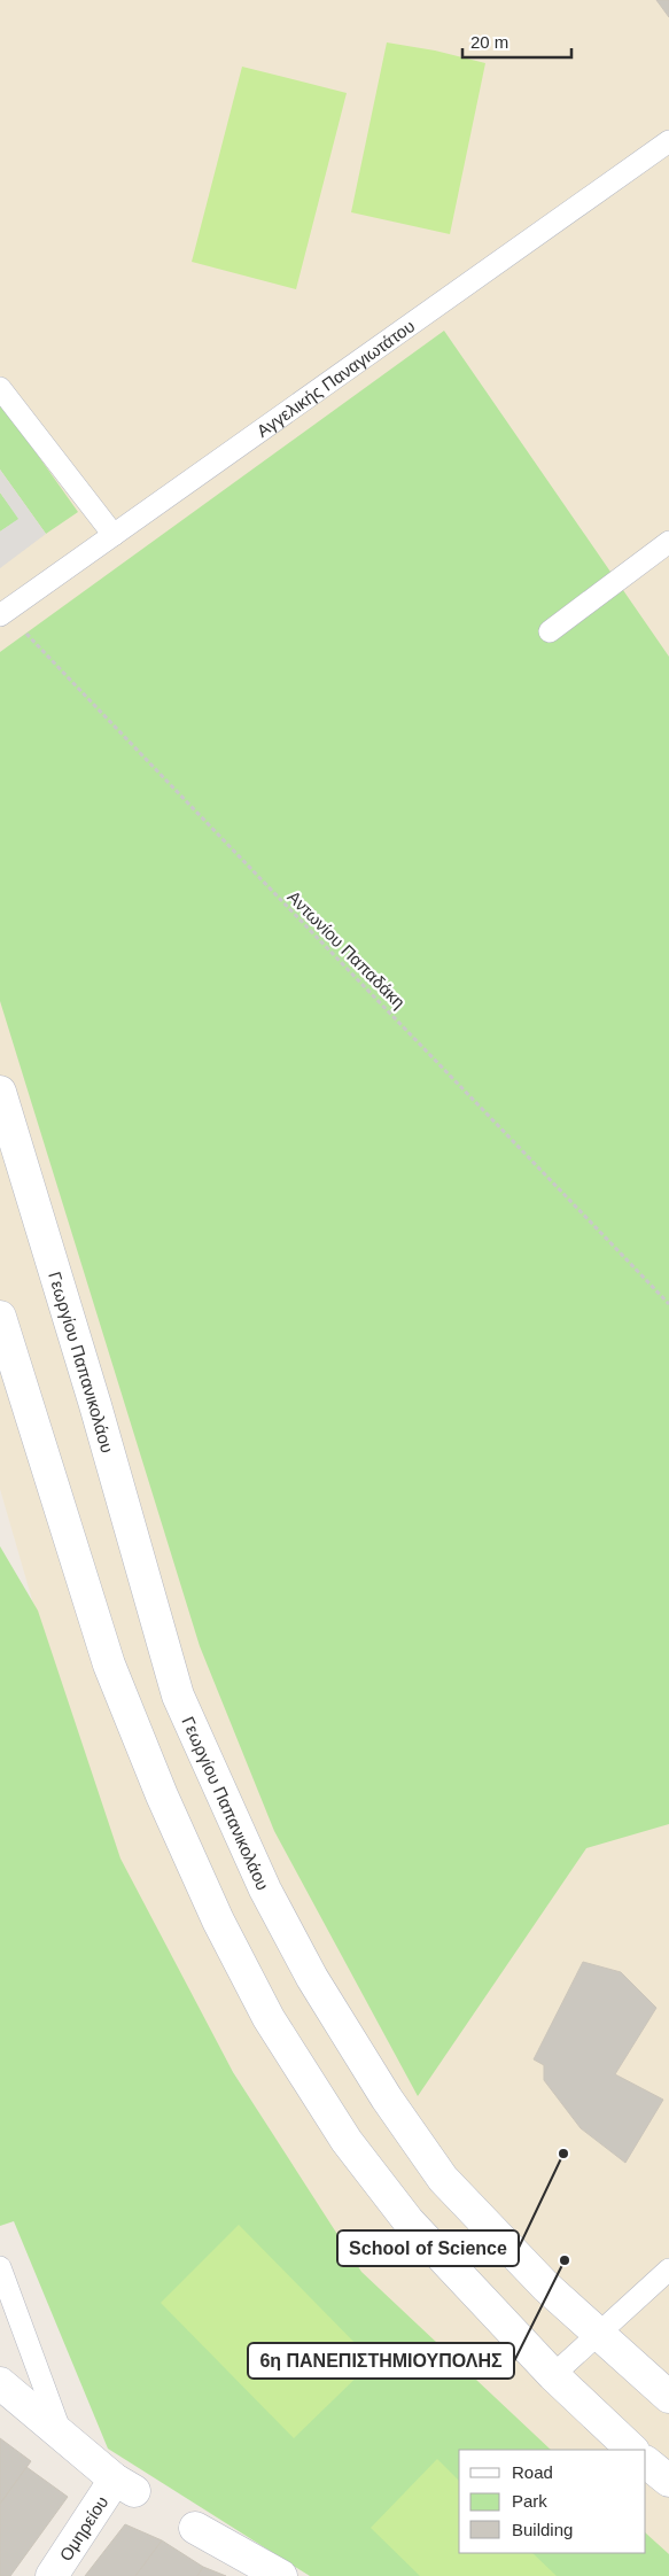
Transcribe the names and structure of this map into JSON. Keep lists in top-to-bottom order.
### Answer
{
  "streets": {
    "street": ["Γεωργίου Παπανικολάου", "Ομηρείου"],
    "lane": ["Αγγελικής Παναγιωτάτου"],
    "path": ["Αντωνίου Παπαδάκη"]
  },
  "crossings": [
    ["Αγγελικής Παναγιωτάτου", "Αντωνίου Παπαδάκη"]
  ],
  "places": ["School of Science", "6η ΠΑΝΕΠΙΣΤΗΜΙΟΥΠΟΛΗΣ"],
  "legend": ["Road", "Park", "Building"],
  "scale_bar": "20 m"
}
